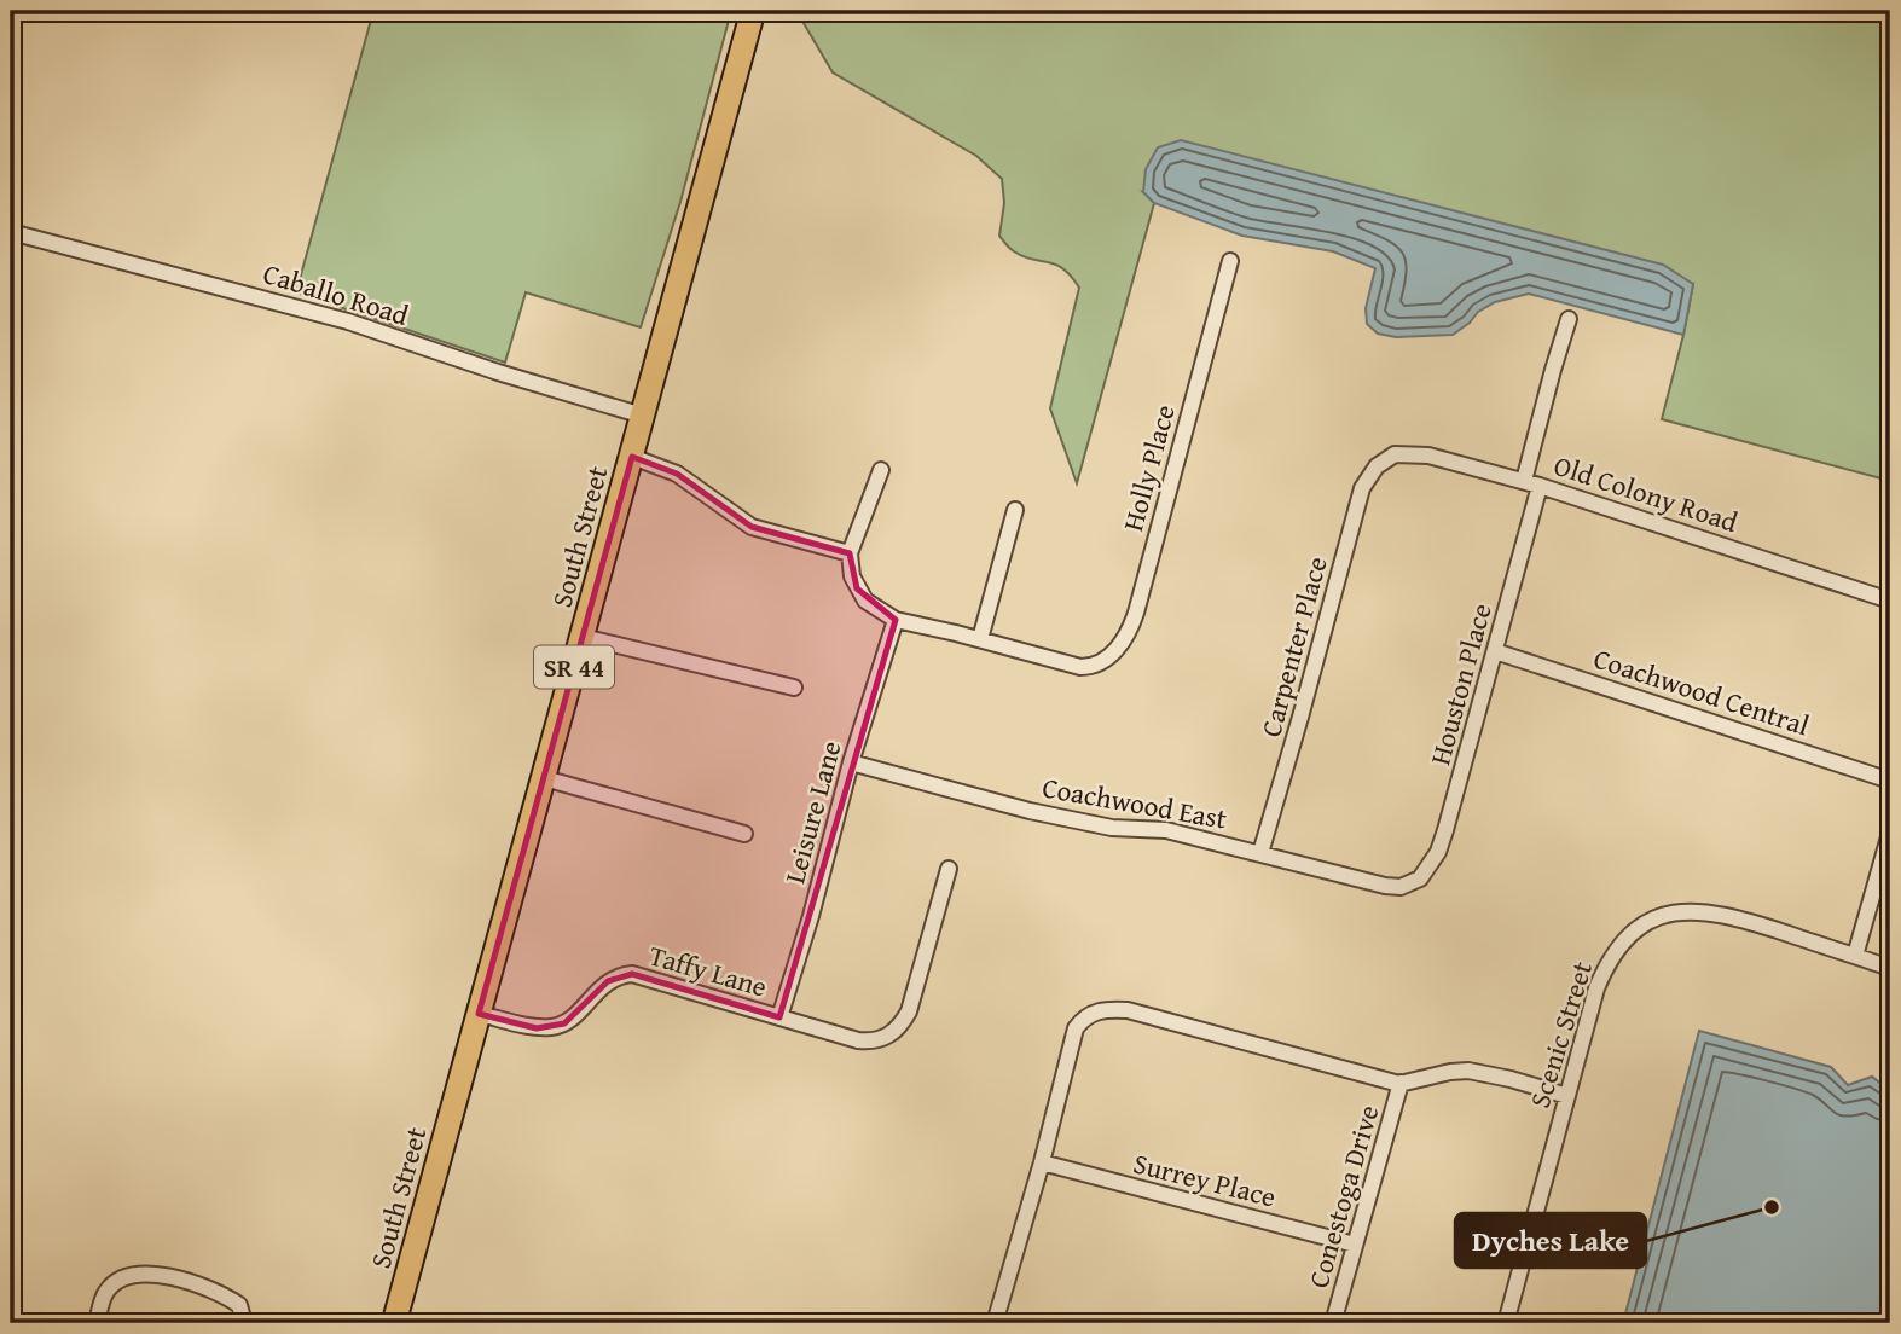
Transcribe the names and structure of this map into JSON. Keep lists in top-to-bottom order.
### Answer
{
  "streets": {
    "main road": ["South Street", "SR 44"],
    "street": [
      "Caballo Road",
      "Holly Place",
      "Old Colony Road",
      "Carpenter Place",
      "Houston Place",
      "Coachwood Central",
      "Coachwood East",
      "Leisure Lane",
      "Taffy Lane",
      "Scenic Street",
      "Surrey Place",
      "Conestoga Drive"
    ]
  },
  "crossings": [
    ["Caballo Road", "South Street"],
    ["Old Colony Road", "Carpenter Place"],
    ["Old Colony Road", "Houston Place"],
    ["South Street", "Taffy Lane"],
    ["Carpenter Place", "Coachwood East"],
    ["Houston Place", "Coachwood Central"],
    ["Houston Place", "Coachwood East"],
    ["Coachwood East", "Leisure Lane"],
    ["Leisure Lane", "Taffy Lane"],
    ["Surrey Place", "Conestoga Drive"]
  ],
  "places": ["Dyches Lake"]
}
